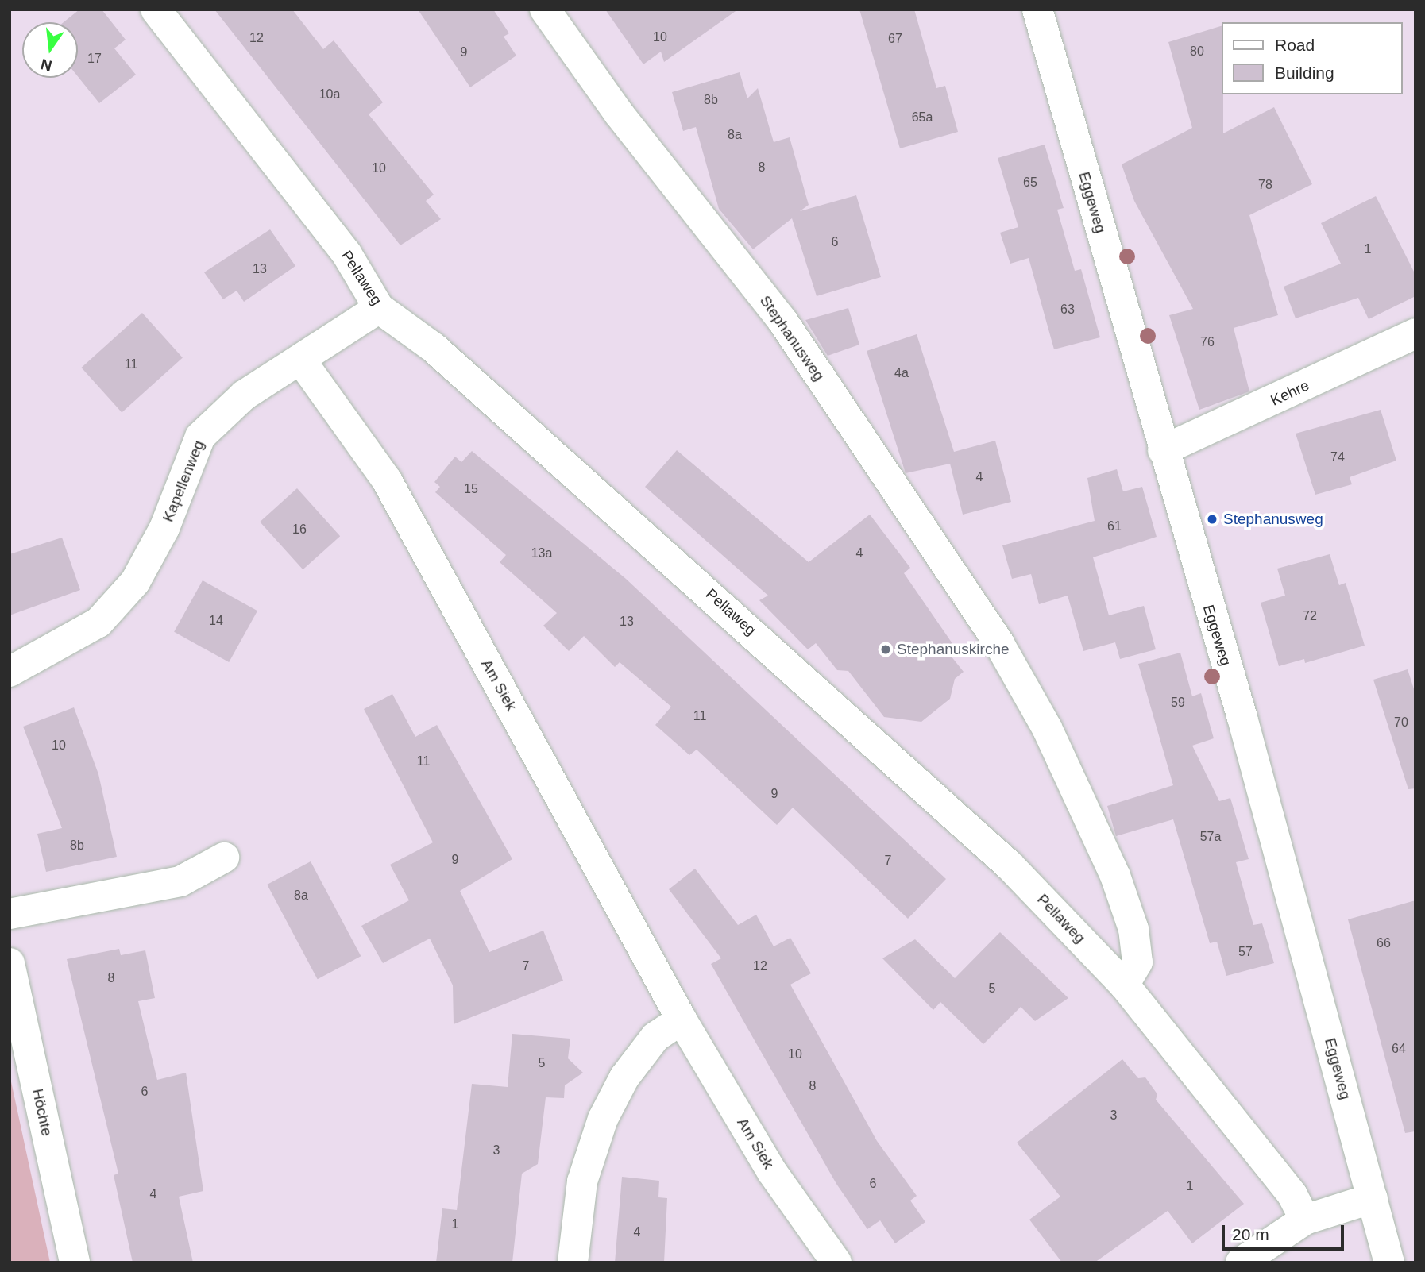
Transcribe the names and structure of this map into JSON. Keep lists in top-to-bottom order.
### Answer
{
  "streets": {
    "street": [
      "Eggeweg",
      "Pellaweg",
      "Stephanusweg",
      "Kehre",
      "Kapellenweg",
      "Am Siek",
      "Höchte"
    ]
  },
  "crossings": [
    ["Eggeweg", "Kehre"],
    ["Pellaweg", "Stephanusweg"],
    ["Pellaweg", "Kapellenweg"],
    ["Kapellenweg", "Am Siek"]
  ],
  "places": ["Stephanusweg", "Stephanuskirche"],
  "house_numbers": [
    "10",
    "12",
    "67",
    "80",
    "9",
    "17",
    "10a",
    "8b",
    "65a",
    "8a",
    "8",
    "10",
    "65",
    "78",
    "6",
    "1",
    "13",
    "63",
    "76",
    "11",
    "4a",
    "74",
    "4",
    "15",
    "61",
    "16",
    "13a",
    "4",
    "72",
    "14",
    "13",
    "59",
    "11",
    "70",
    "10",
    "11",
    "9",
    "57a",
    "8b",
    "9",
    "7",
    "8a",
    "66",
    "57",
    "7",
    "12",
    "8",
    "5",
    "64",
    "10",
    "5",
    "8",
    "6",
    "3",
    "3",
    "6",
    "1",
    "4",
    "1",
    "4"
  ],
  "legend": ["Road", "Building"],
  "scale_bar": "20 m",
  "north": "bottom"
}
